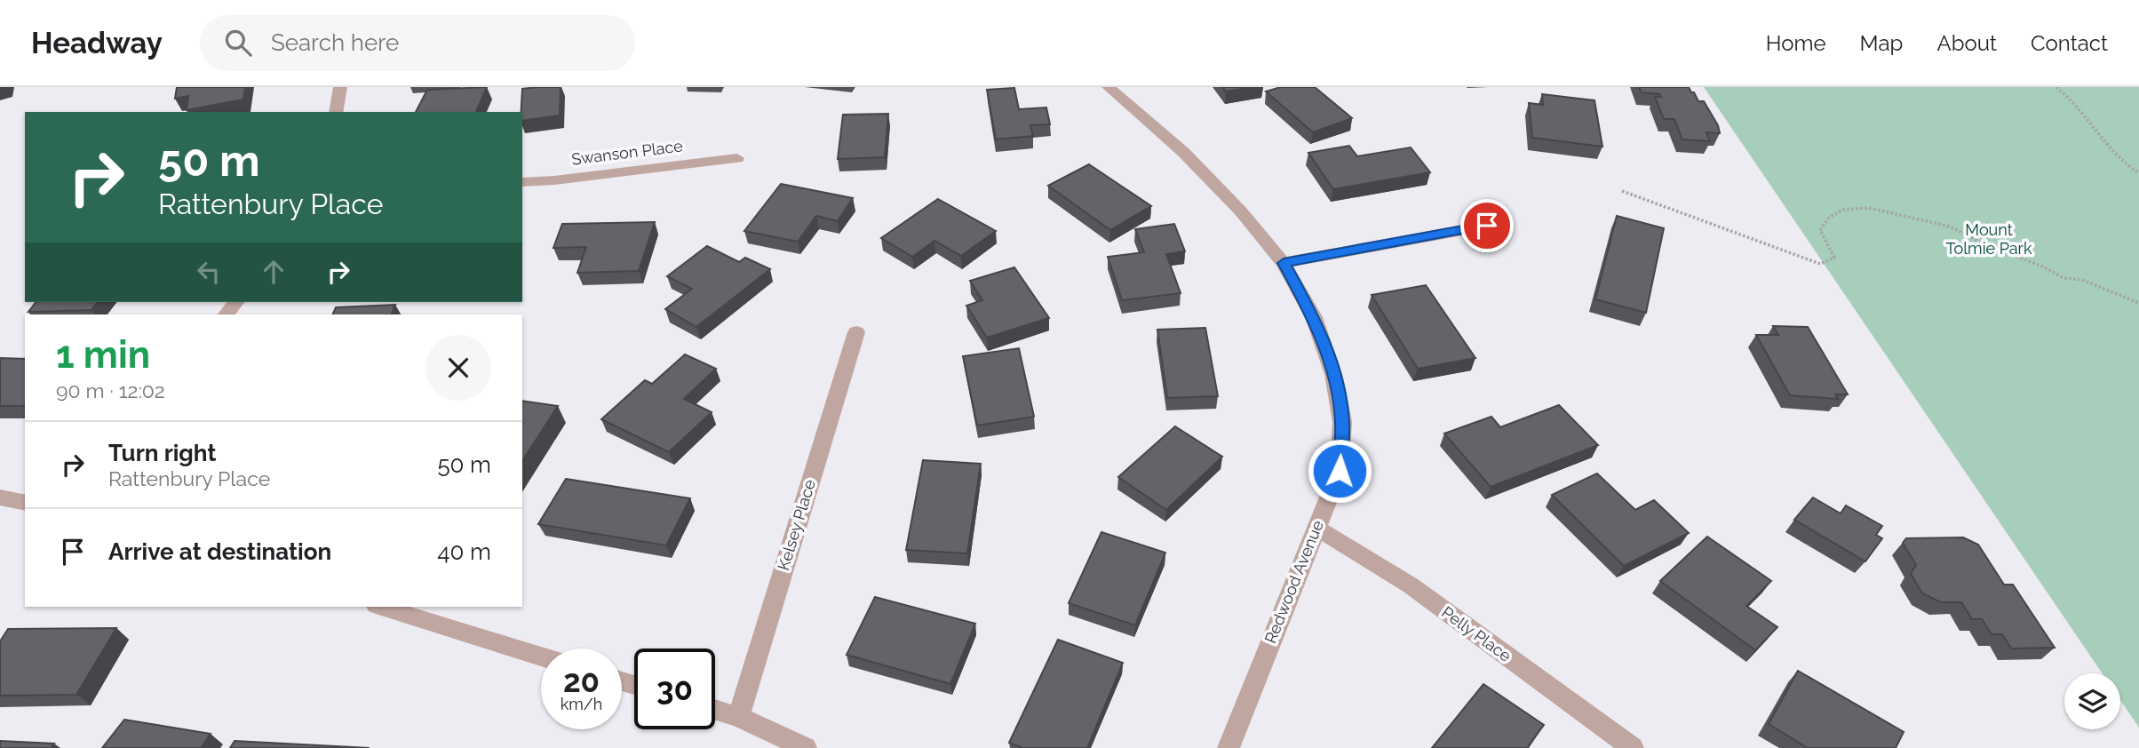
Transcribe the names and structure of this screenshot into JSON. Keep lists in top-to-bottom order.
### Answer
{
  "streets": {
    "street": [
      "Swanson Place",
      "Kelsey Place",
      "Redwood Avenue",
      "Pelly Place"
    ]
  },
  "crossings": [
    ["Redwood Avenue", "Pelly Place"]
  ],
  "parks": ["Mount Tolmie Park"],
  "page": {
    "header": "Headway",
    "search": "Search here",
    "nav": [
      "Home",
      "Map",
      "About",
      "Contact"
    ],
    "turn": ["50 m", "Rattenbury Place"],
    "heading": ["1 min", "90 m · 12:02"],
    "list": [
      {
        "name": "Turn right",
        "note": "Rattenbury Place",
        "value": "50 m"
      },
      {
        "name": "Arrive at destination",
        "value": "40 m"
      }
    ],
    "speed": "20 km/h",
    "limit": "30"
  }
}
